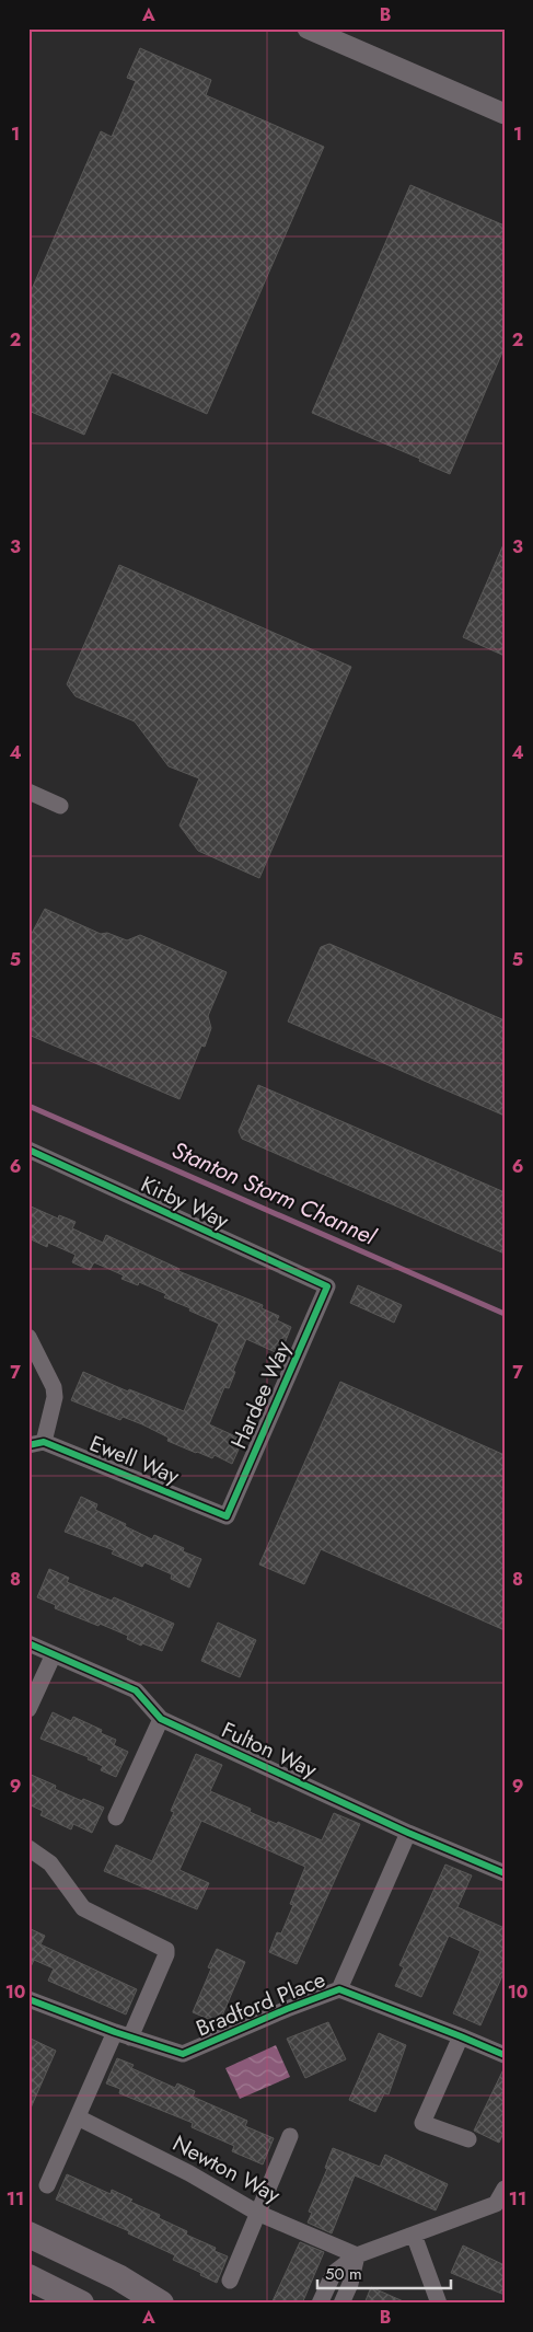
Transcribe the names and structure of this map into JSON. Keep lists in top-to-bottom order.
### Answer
{
  "streets": {
    "street": [
      "Kirby Way",
      "Hardee Way",
      "Ewell Way",
      "Fulton Way",
      "Bradford Place",
      "Newton Way"
    ]
  },
  "crossings": [
    ["Kirby Way", "Hardee Way"],
    ["Hardee Way", "Ewell Way"]
  ],
  "water": ["Stanton Storm Channel"],
  "scale_bar": "50 m",
  "grid": {
    "columns": ["A", "B"],
    "rows": [
      "1",
      "2",
      "3",
      "4",
      "5",
      "6",
      "7",
      "8",
      "9",
      "10",
      "11"
    ]
  }
}
